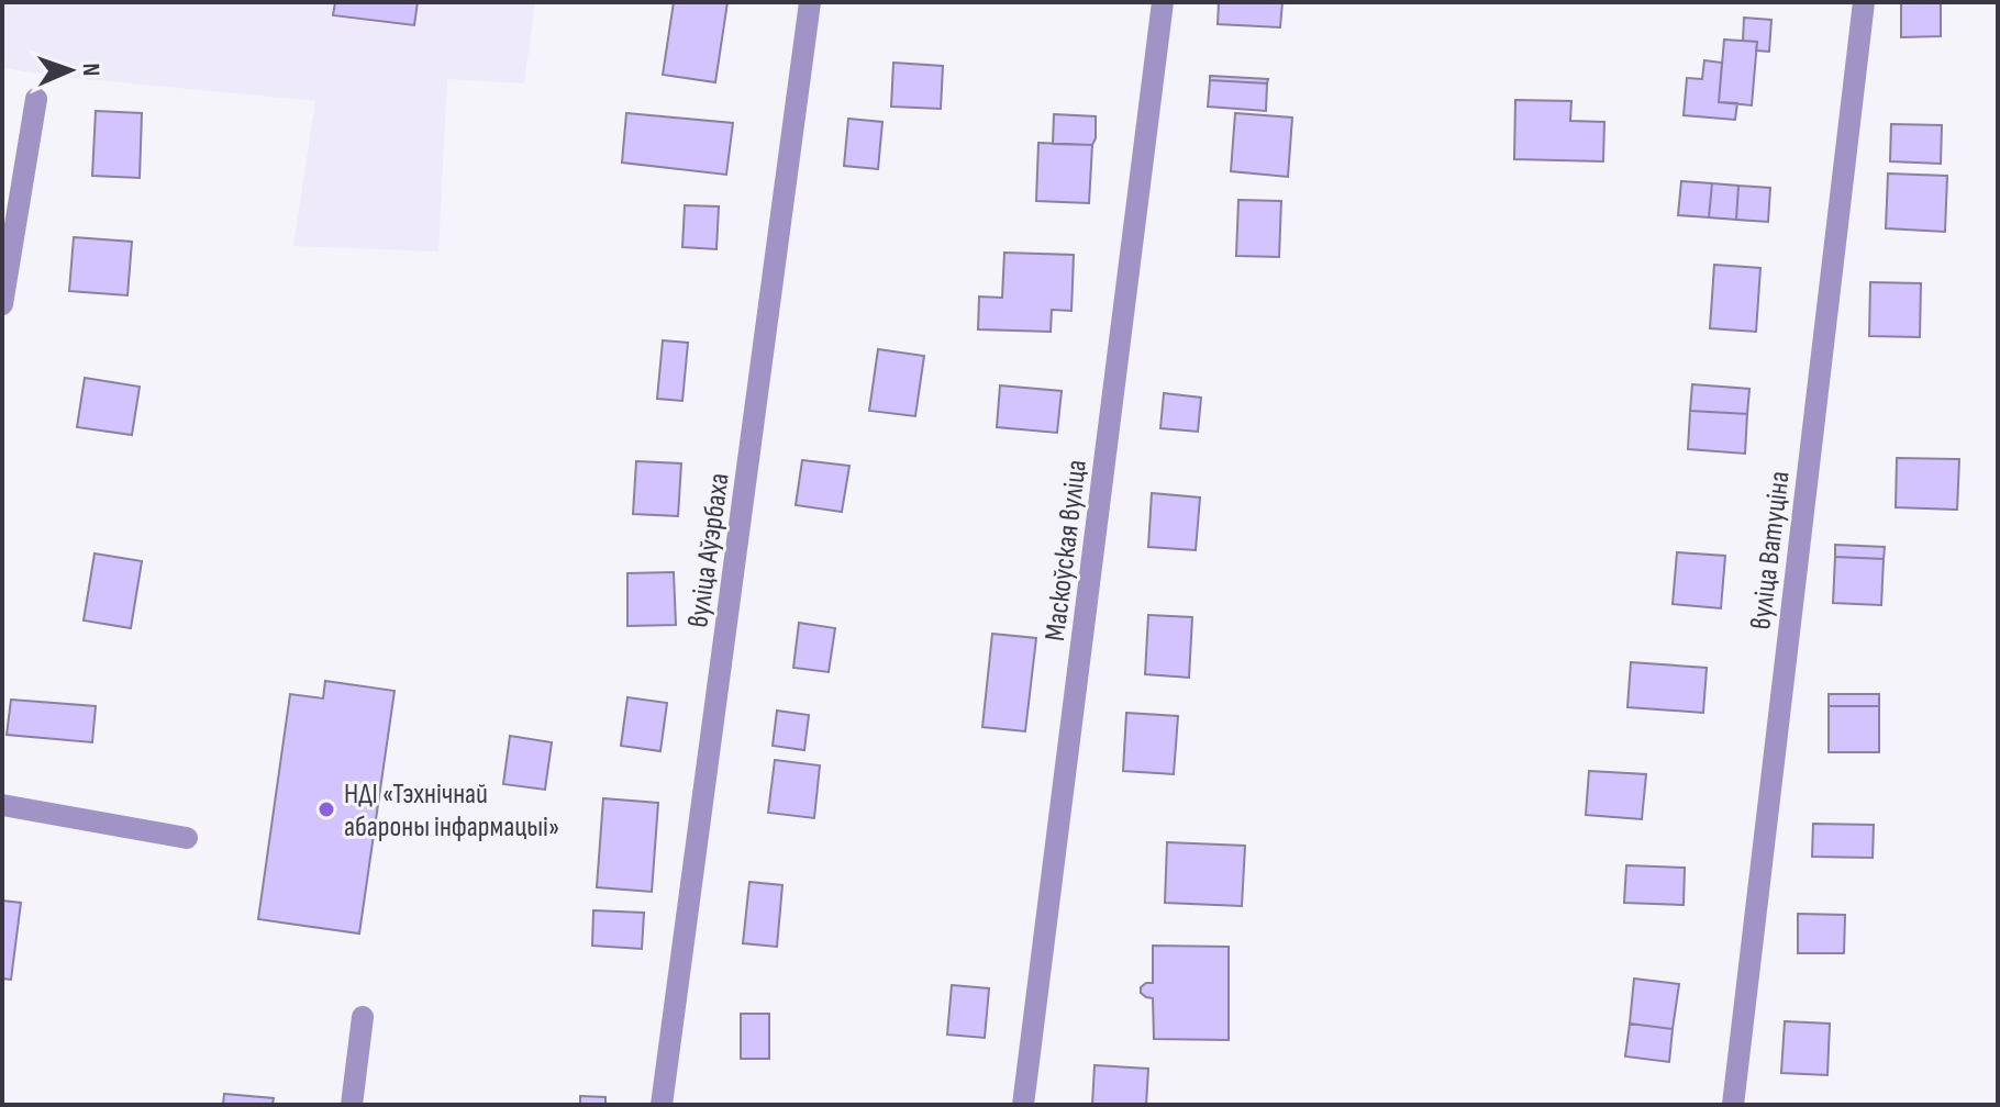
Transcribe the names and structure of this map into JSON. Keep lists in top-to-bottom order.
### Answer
{
  "streets": {
    "street": ["вуліца Аўэрбаха", "Маскоўская вуліца", "вуліца Ватуціна"]
  },
  "places": ["НДІ «Тэхнічнай абароны інфармацыі»"],
  "north": "right"
}
